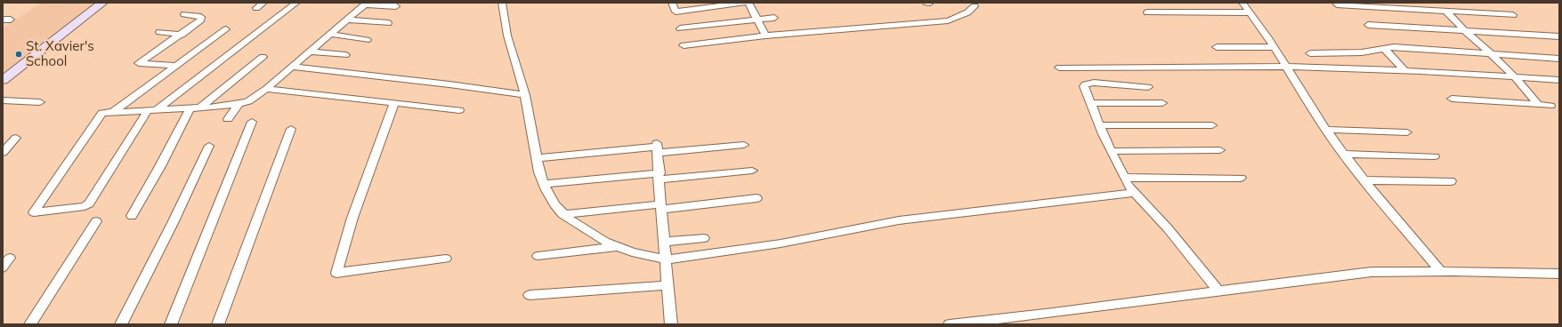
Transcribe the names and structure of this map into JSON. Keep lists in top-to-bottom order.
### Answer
{
  "places": ["St. Xavier's School"]
}
